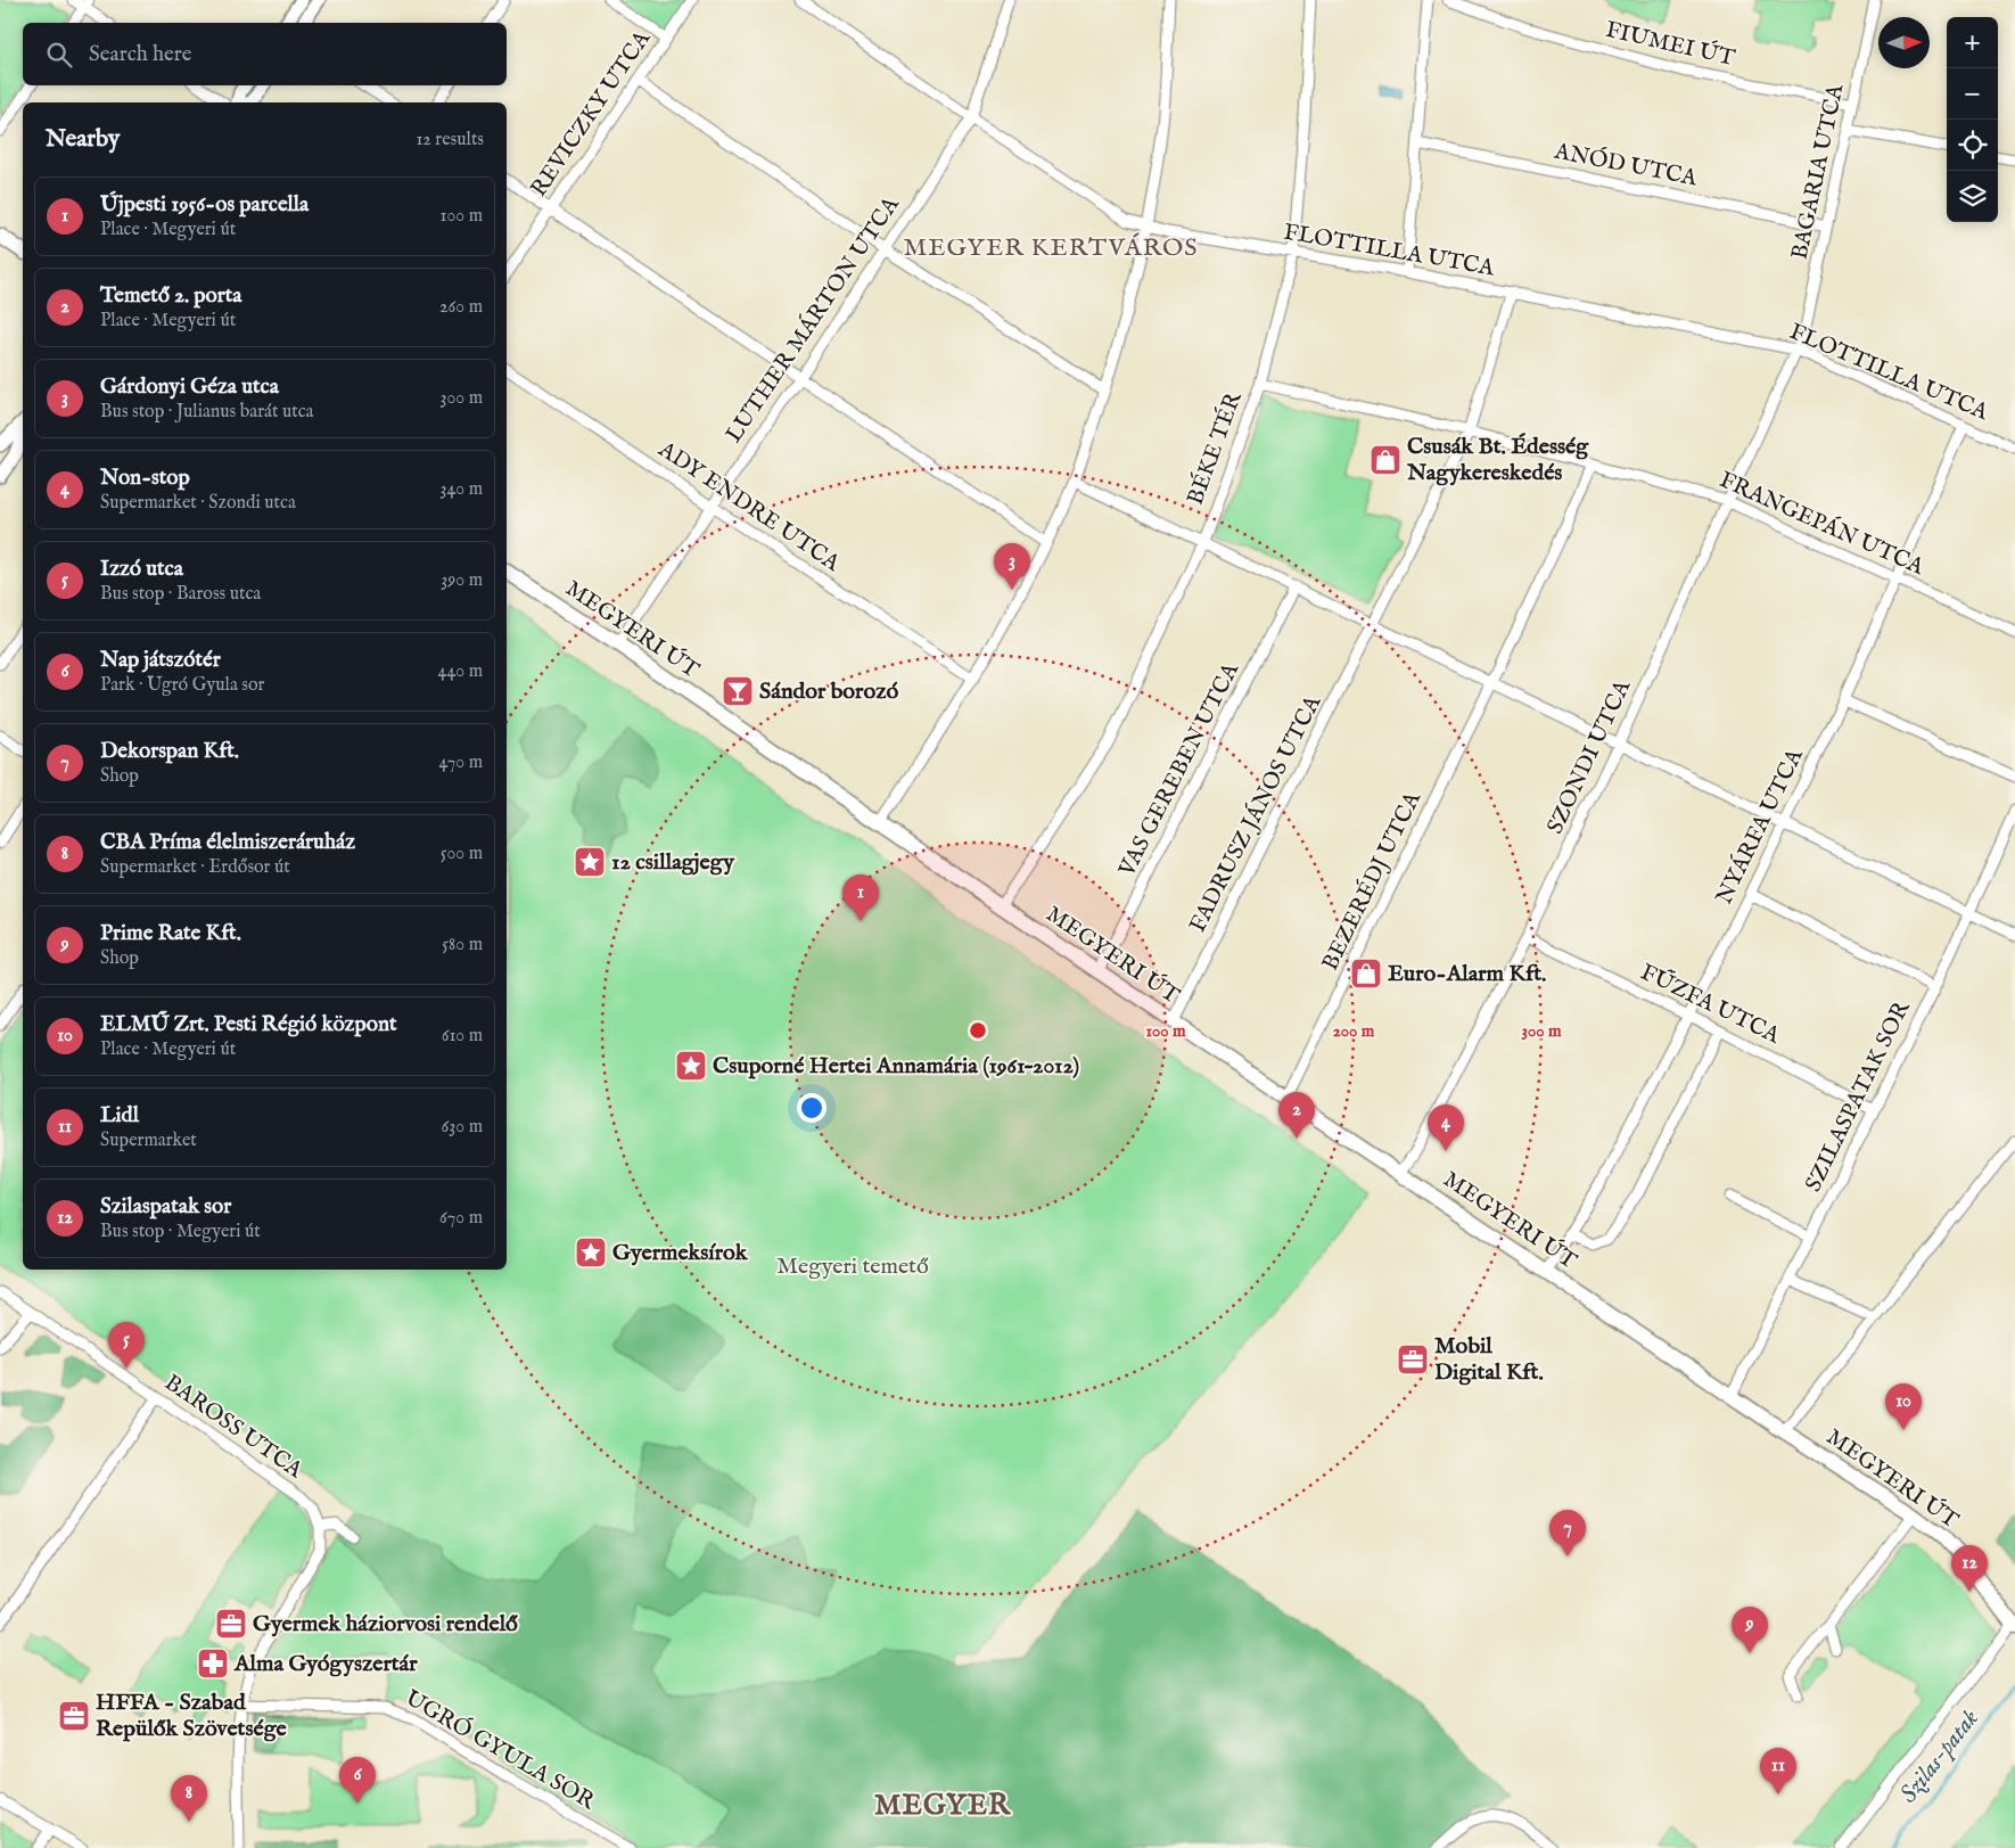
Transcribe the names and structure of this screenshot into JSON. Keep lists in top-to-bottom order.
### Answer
{
  "streets": {
    "main road": ["MEGYERI ÚT"],
    "street": [
      "FIUMEI ÚT",
      "REVICZKY UTCA",
      "ANÓD UTCA",
      "BAGARIA UTCA",
      "FLOTTILLA UTCA",
      "LUTHER MÁRTON UTCA",
      "BÉKE TÉR",
      "ADY ENDRE UTCA",
      "FRANGEPÁN UTCA",
      "SZONDI UTCA",
      "VAS GEREBEN UTCA",
      "FADRUSZ JÁNOS UTCA",
      "NYÁRFA UTCA",
      "BEZERÉDJ UTCA",
      "FŰZFA UTCA",
      "SZILASPATAK SOR",
      "BAROSS UTCA",
      "UGRÓ GYULA SOR"
    ]
  },
  "crossings": [
    ["FIUMEI ÚT", "BAGARIA UTCA"],
    ["ANÓD UTCA", "BAGARIA UTCA"],
    ["BAGARIA UTCA", "FLOTTILLA UTCA"],
    ["BAGARIA UTCA", "SZONDI UTCA"],
    ["FLOTTILLA UTCA", "LUTHER MÁRTON UTCA"],
    ["FLOTTILLA UTCA", "SZONDI UTCA"],
    ["FLOTTILLA UTCA", "NYÁRFA UTCA"],
    ["LUTHER MÁRTON UTCA", "ADY ENDRE UTCA"],
    ["LUTHER MÁRTON UTCA", "MEGYERI ÚT"],
    ["BÉKE TÉR", "FRANGEPÁN UTCA"],
    ["BÉKE TÉR", "SZONDI UTCA"],
    ["BÉKE TÉR", "VAS GEREBEN UTCA"],
    ["BÉKE TÉR", "FADRUSZ JÁNOS UTCA"],
    ["BÉKE TÉR", "NYÁRFA UTCA"],
    ["BÉKE TÉR", "BEZERÉDJ UTCA"],
    ["BÉKE TÉR", "SZILASPATAK SOR"],
    ["FRANGEPÁN UTCA", "SZONDI UTCA"],
    ["FRANGEPÁN UTCA", "NYÁRFA UTCA"],
    ["FRANGEPÁN UTCA", "BEZERÉDJ UTCA"],
    ["MEGYERI ÚT", "SZONDI UTCA"],
    ["MEGYERI ÚT", "VAS GEREBEN UTCA"],
    ["MEGYERI ÚT", "FADRUSZ JÁNOS UTCA"],
    ["MEGYERI ÚT", "NYÁRFA UTCA"],
    ["MEGYERI ÚT", "BEZERÉDJ UTCA"],
    ["MEGYERI ÚT", "SZILASPATAK SOR"],
    ["SZONDI UTCA", "FŰZFA UTCA"],
    ["NYÁRFA UTCA", "FŰZFA UTCA"],
    ["FŰZFA UTCA", "SZILASPATAK SOR"]
  ],
  "districts": ["MEGYER KERTVÁROS", "MEGYER"],
  "water": ["Szilas-patak"],
  "parks": ["Megyeri temető"],
  "places": {
    "shop": ["Csusák Bt. Édesség Nagykereskedés", "Euro-Alarm Kft."],
    "bar": ["Sándor borozó"],
    "place": ["12 csillagjegy", "Csuporné Hertei Annamária (1961–2012)", "Gyermeksírok"],
    "office": ["Mobil Digital Kft.", "Gyermek háziorvosi rendelő", "HFFA - Szabad Repülők Szövetsége"],
    "pharmacy": ["Alma Gyógyszertár"]
  },
  "north": "right",
  "page": {
    "map_buttons": ["+", "−"],
    "search": "Search here",
    "heading": ["Nearby", "12 results"],
    "list": [
      {
        "mark": "1",
        "name": "Újpesti 1956-os parcella",
        "note": "Place · Megyeri út",
        "value": "100 m"
      },
      {
        "mark": "2",
        "name": "Temető 2. porta",
        "note": "Place · Megyeri út",
        "value": "260 m"
      },
      {
        "mark": "3",
        "name": "Gárdonyi Géza utca",
        "note": "Bus stop · Julianus barát utca",
        "value": "300 m"
      },
      {
        "mark": "4",
        "name": "Non-stop",
        "note": "Supermarket · Szondi utca",
        "value": "340 m"
      },
      {
        "mark": "5",
        "name": "Izzó utca",
        "note": "Bus stop · Baross utca",
        "value": "390 m"
      },
      {
        "mark": "6",
        "name": "Nap játszótér",
        "note": "Park · Ugró Gyula sor",
        "value": "440 m"
      },
      {
        "mark": "7",
        "name": "Dekorspan Kft.",
        "note": "Shop",
        "value": "470 m"
      },
      {
        "mark": "8",
        "name": "CBA Príma élelmiszeráruház",
        "note": "Supermarket · Erdősor út",
        "value": "500 m"
      },
      {
        "mark": "9",
        "name": "Prime Rate Kft.",
        "note": "Shop",
        "value": "580 m"
      },
      {
        "mark": "10",
        "name": "ELMŰ Zrt. Pesti Régió központ",
        "note": "Place · Megyeri út",
        "value": "610 m"
      },
      {
        "mark": "11",
        "name": "Lidl",
        "note": "Supermarket",
        "value": "630 m"
      },
      {
        "mark": "12",
        "name": "Szilaspatak sor",
        "note": "Bus stop · Megyeri út",
        "value": "670 m"
      }
    ],
    "pins": [
      "3",
      "1",
      "2",
      "4",
      "5",
      "10",
      "7",
      "12",
      "9",
      "11",
      "6",
      "8"
    ]
  },
  "rings": ["100 m", "200 m", "300 m"]
}
